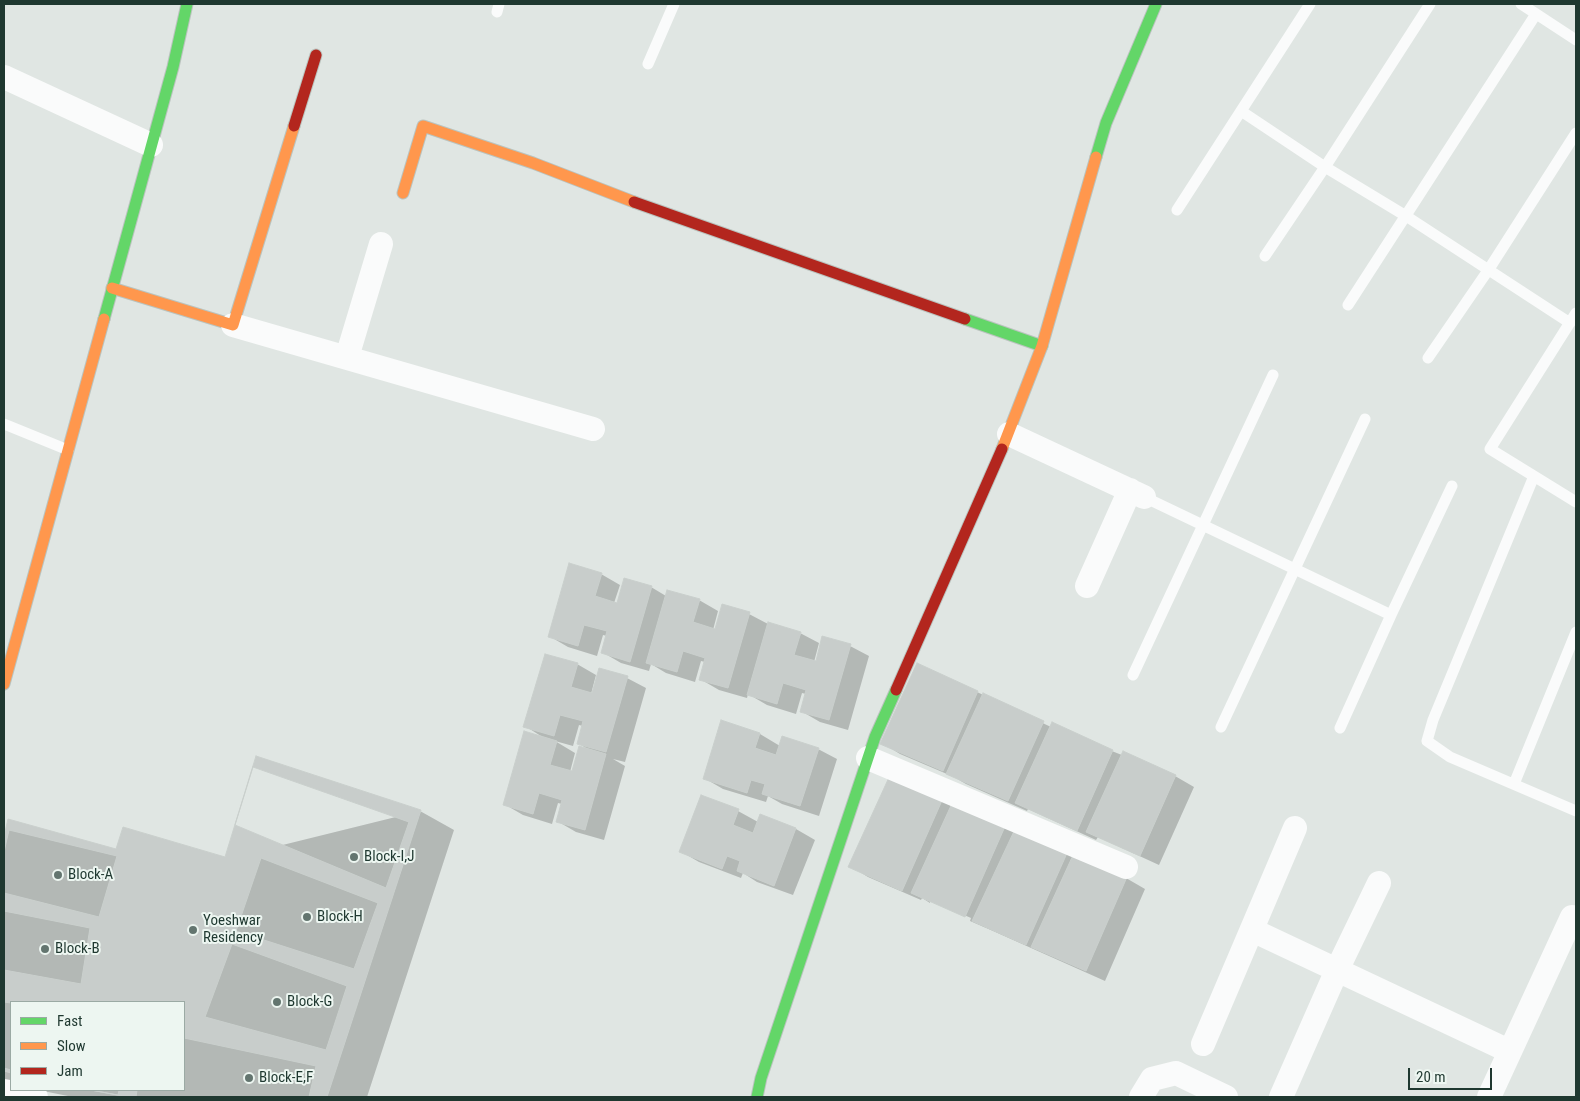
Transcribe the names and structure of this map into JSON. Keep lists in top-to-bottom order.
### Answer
{
  "places": [
    "Block-I,J",
    "Block-A",
    "Block-H",
    "Yoeshwar Residency",
    "Block-B",
    "Block-G",
    "Block-E,F"
  ],
  "legend": ["Fast", "Slow", "Jam"],
  "scale_bar": "20 m"
}
